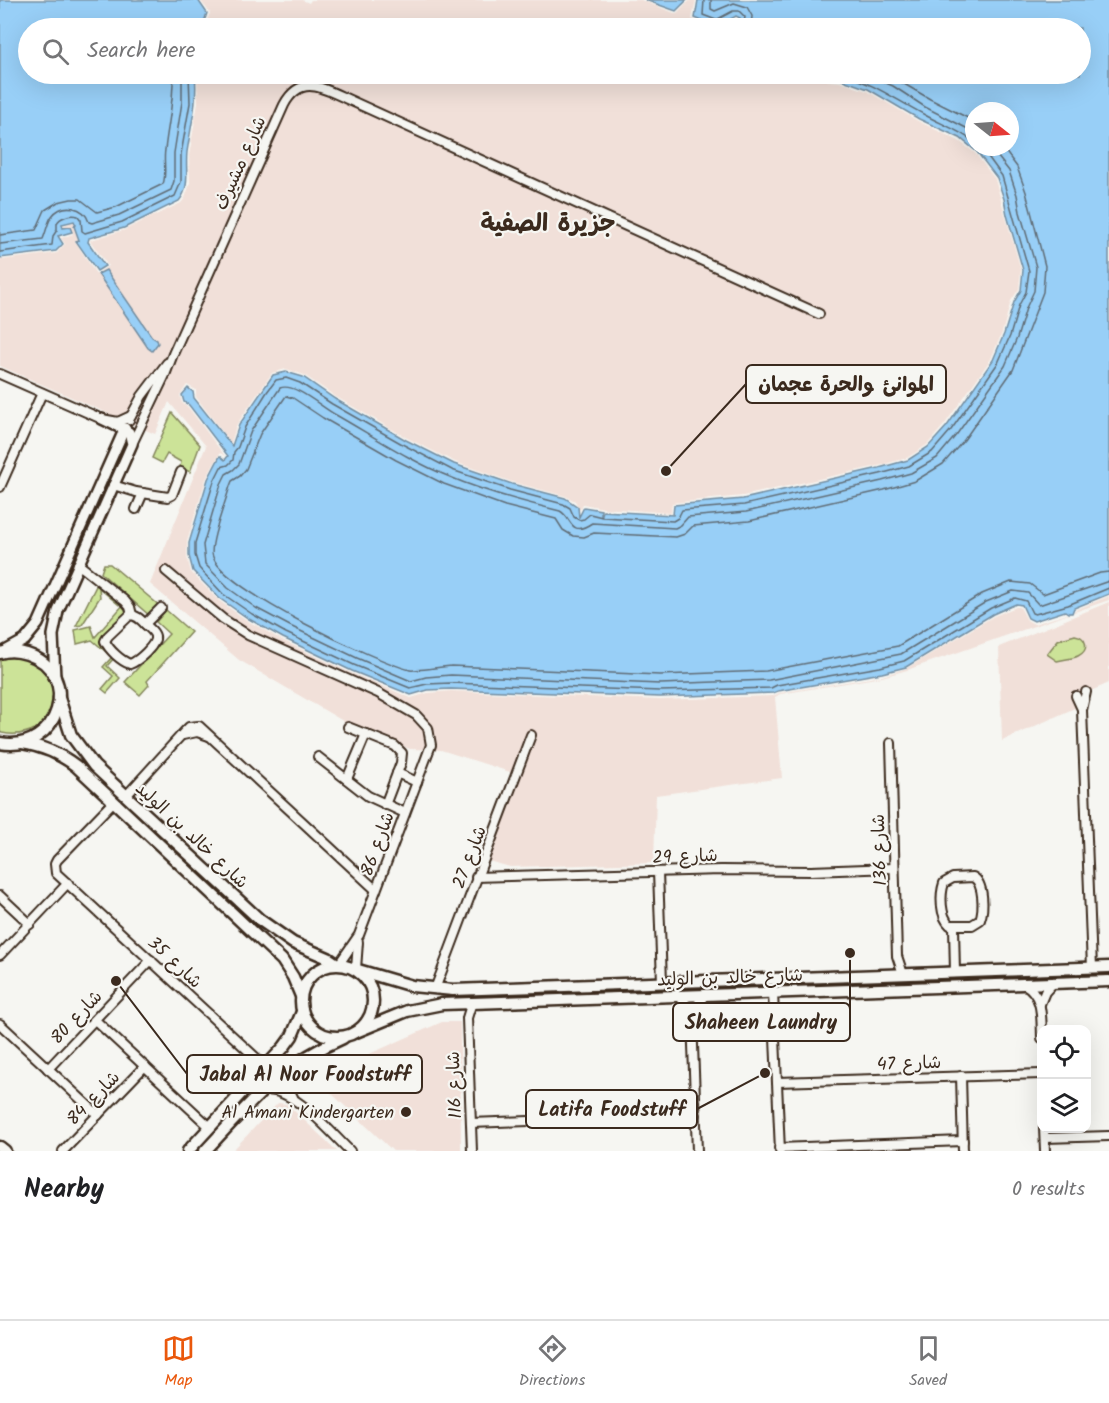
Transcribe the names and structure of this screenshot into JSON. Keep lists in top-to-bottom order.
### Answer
{
  "streets": {
    "main road": ["شارع خالد بن الوليد"],
    "street": [
      "شارع مشيرف",
      "شارع 86",
      "شارع 136",
      "شارع 29",
      "شارع 27",
      "شارع 35",
      "شارع 80",
      "شارع 47",
      "شارع 116",
      "شارع 84"
    ]
  },
  "crossings": [
    ["شارع مشيرف", "شارع خالد بن الوليد"],
    ["شارع خالد بن الوليد", "شارع 86"],
    ["شارع خالد بن الوليد", "شارع 136"],
    ["شارع خالد بن الوليد", "شارع 27"],
    ["شارع خالد بن الوليد", "شارع 116"],
    ["شارع 136", "شارع 29"],
    ["شارع 29", "شارع 27"],
    ["شارع 35", "شارع 80"]
  ],
  "districts": ["جزيرة الصفية"],
  "places": [
    "الموانئ والحرة عجمان",
    "Shaheen Laundry",
    "Jabal Al Noor Foodstuff",
    "Latifa Foodstuff",
    "Al Amani Kindergarten"
  ],
  "north": "right",
  "page": {
    "search": "Search here",
    "heading": ["Nearby", "0 results"],
    "nav": ["Map", "Directions", "Saved"]
  }
}
